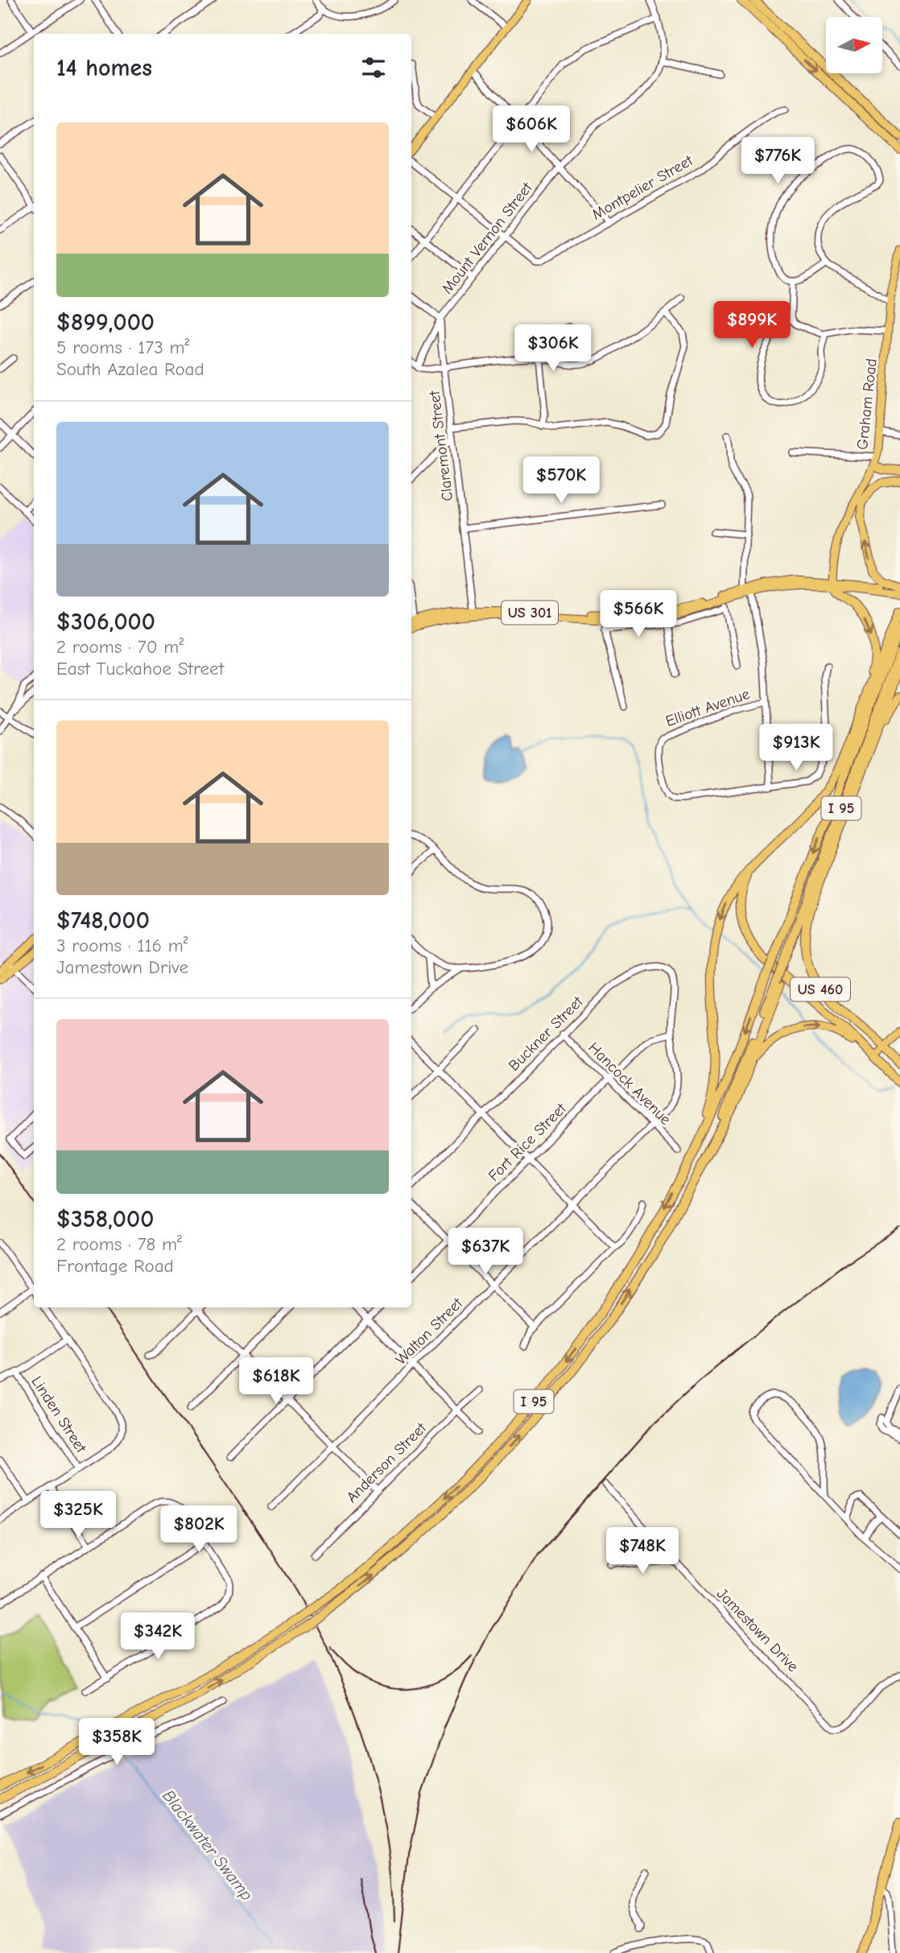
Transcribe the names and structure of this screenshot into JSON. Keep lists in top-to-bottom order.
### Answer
{
  "streets": {
    "highway": ["I 95", "US 460"],
    "main road": ["Graham Road", "US 301"],
    "street": [
      "Montpelier Street",
      "Mount Vernon Street",
      "Claremont Street",
      "Elliott Avenue",
      "Buckner Street",
      "Hancock Avenue",
      "Fort Rice Street",
      "Walton Street",
      "Linden Street",
      "Anderson Street",
      "Jamestown Drive"
    ]
  },
  "crossings": [
    ["Montpelier Street", "Mount Vernon Street"],
    ["Mount Vernon Street", "Claremont Street"],
    ["Graham Road", "US 301"],
    ["Claremont Street", "US 301"],
    ["Buckner Street", "Hancock Avenue"],
    ["Buckner Street", "Fort Rice Street"],
    ["Buckner Street", "Walton Street"],
    ["Hancock Avenue", "Fort Rice Street"],
    ["Hancock Avenue", "Walton Street"],
    ["Fort Rice Street", "Walton Street"]
  ],
  "water": ["Blackwater Swamp"],
  "north": "right",
  "page": {
    "heading": "14 homes",
    "list": [
      {
        "name": "$899,000",
        "note": "5 rooms · 173 m² · South Azalea Road"
      },
      {
        "name": "$306,000",
        "note": "2 rooms · 70 m² · East Tuckahoe Street"
      },
      {
        "name": "$748,000",
        "note": "3 rooms · 116 m² · Jamestown Drive"
      },
      {
        "name": "$358,000",
        "note": "2 rooms · 78 m² · Frontage Road"
      }
    ],
    "price": [
      "$606K",
      "$776K",
      "$899K",
      "$306K",
      "$570K",
      "$566K",
      "$913K",
      "$637K",
      "$618K",
      "$325K",
      "$802K",
      "$748K",
      "$342K",
      "$358K"
    ]
  }
}
